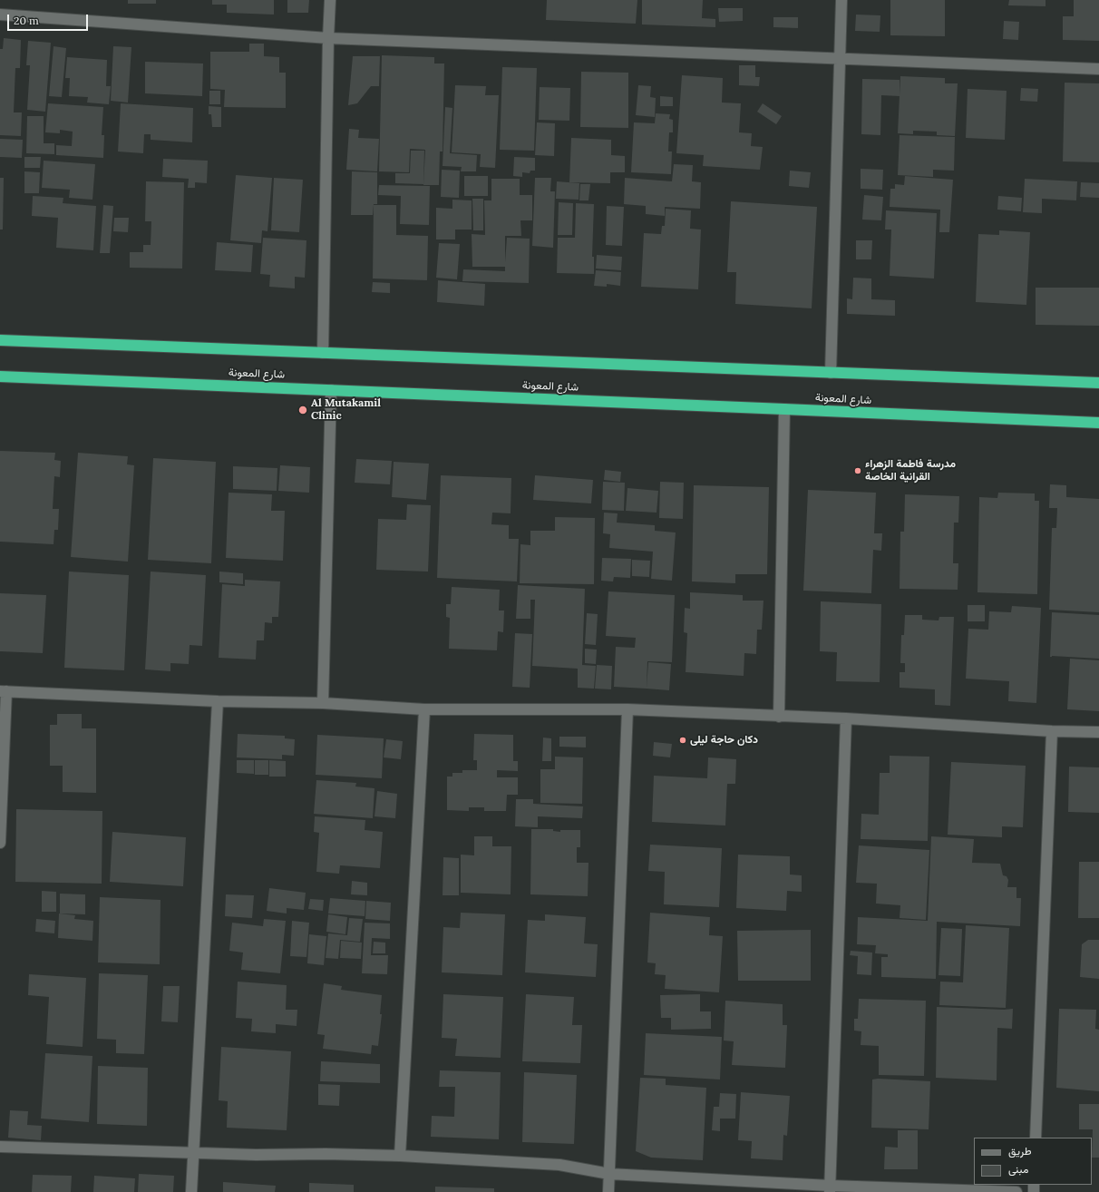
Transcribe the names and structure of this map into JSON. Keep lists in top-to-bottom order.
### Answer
{
  "streets": {
    "highway": ["شارع المعونة"]
  },
  "places": ["Al Mutakamil Clinic", "مدرسة فاطمة الزهراء القرانية الخاصة", "دكان حاجة ليلى"],
  "legend": ["طريق", "مبنى"],
  "scale_bar": "20 m"
}
